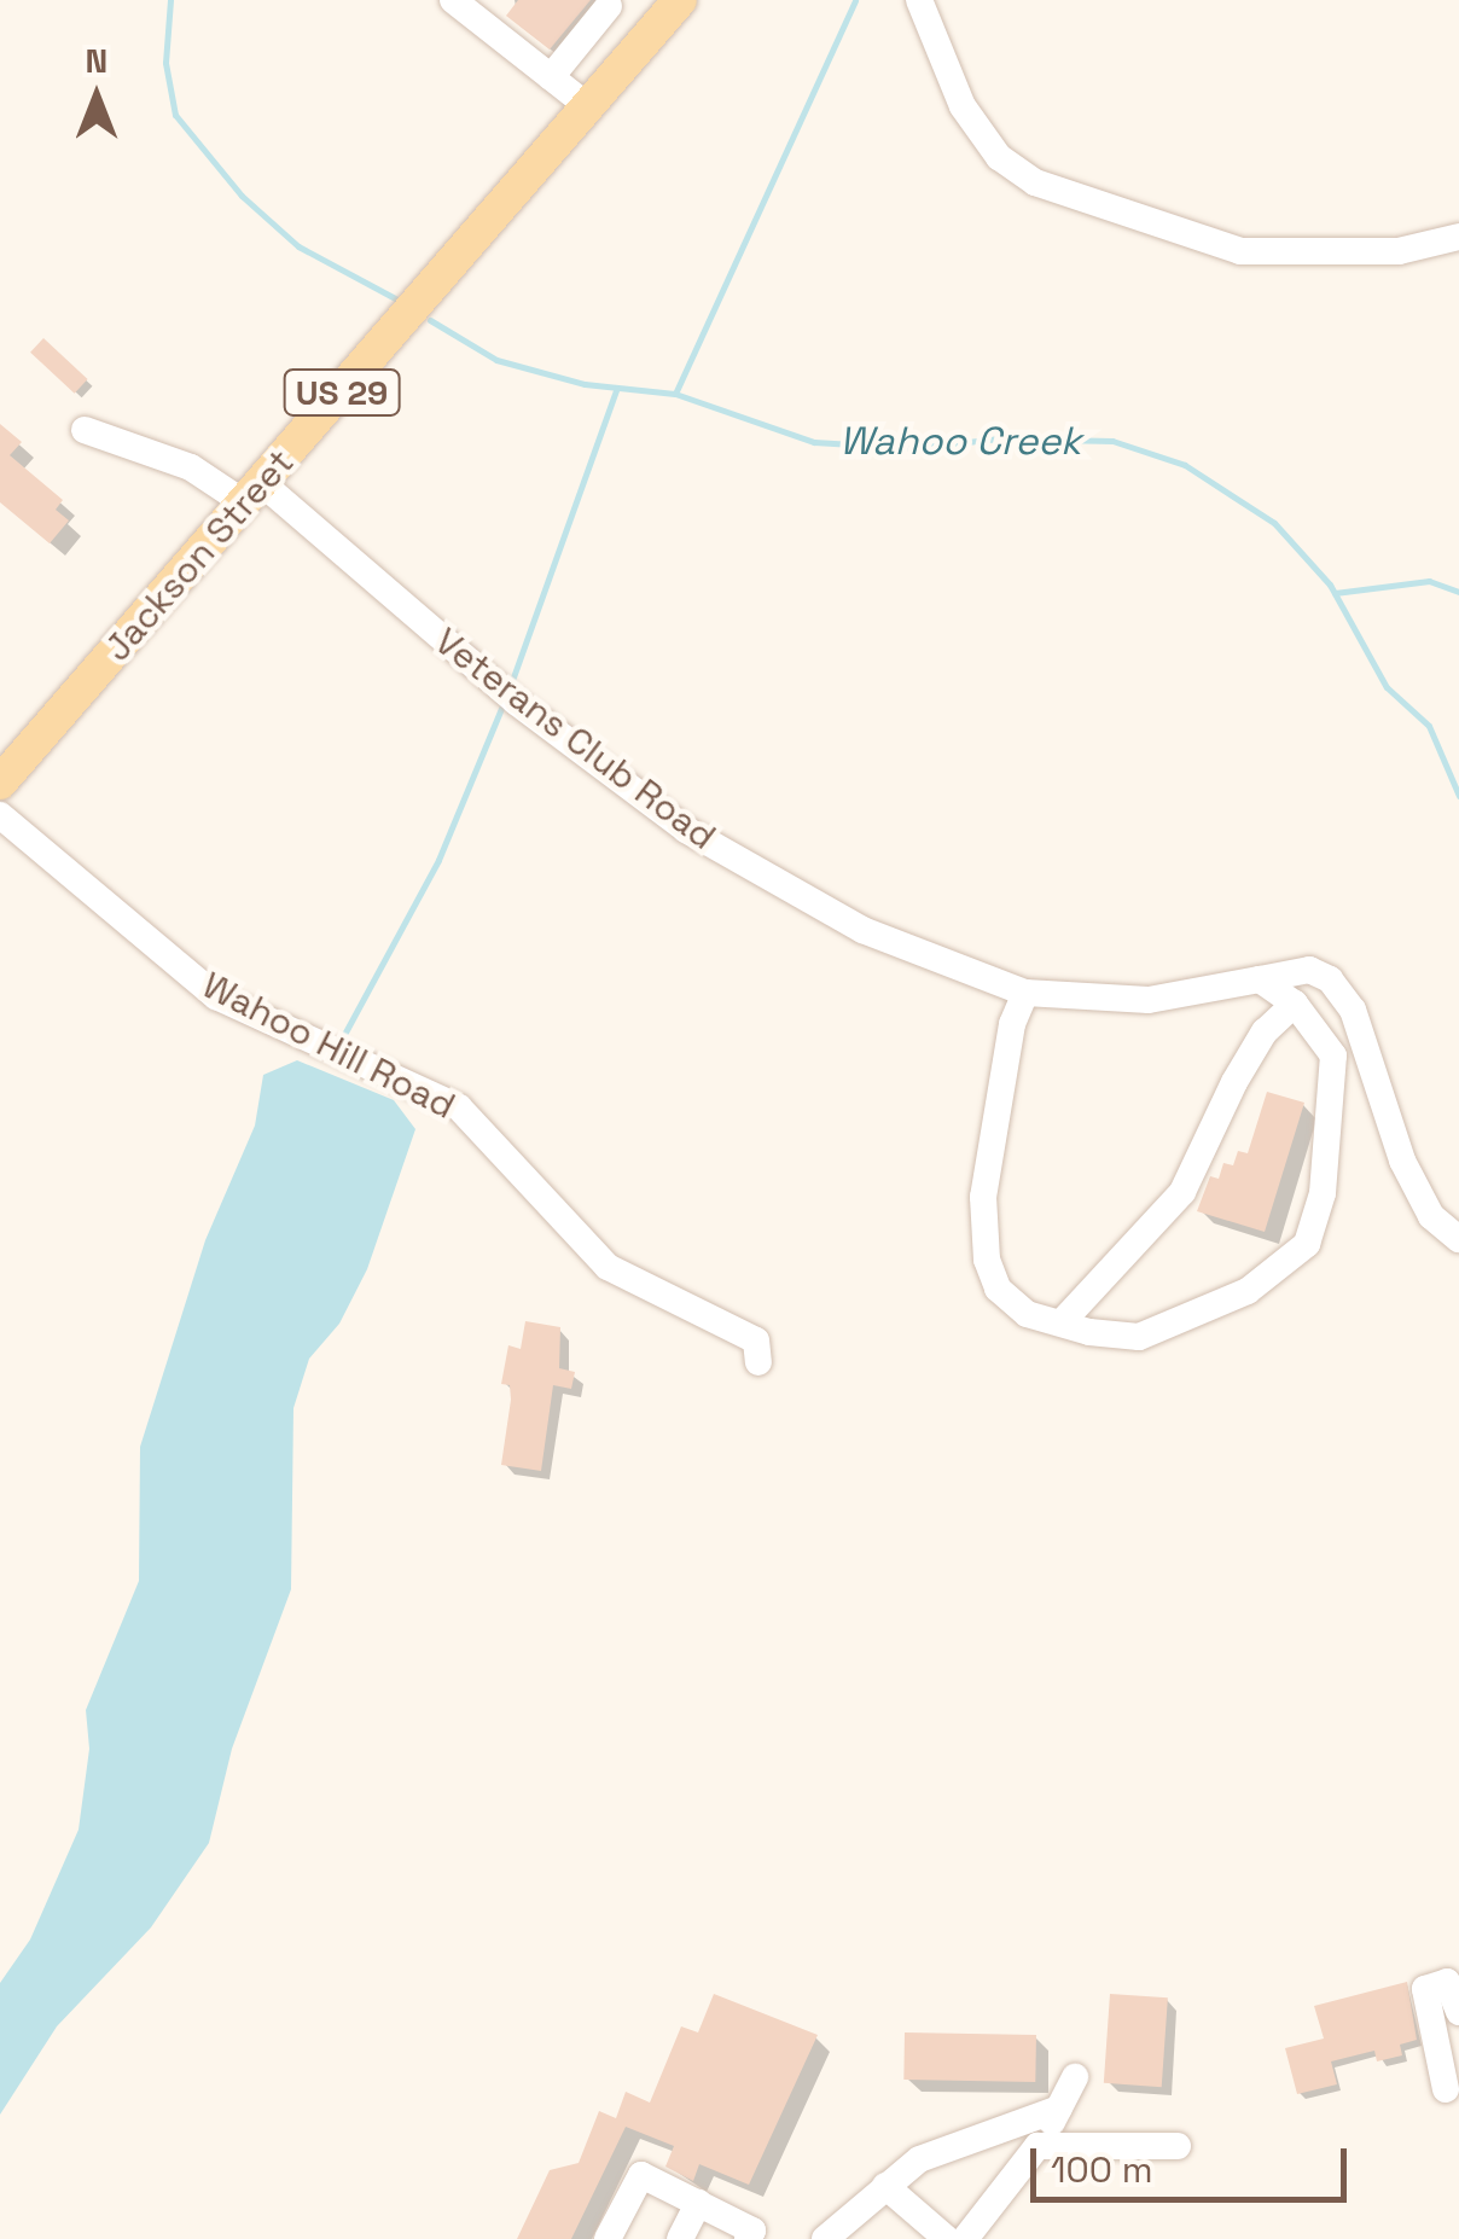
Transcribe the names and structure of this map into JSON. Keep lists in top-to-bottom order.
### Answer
{
  "streets": {
    "main road": ["US 29", "Jackson Street"],
    "lane": ["Veterans Club Road", "Wahoo Hill Road"]
  },
  "crossings": [
    ["Jackson Street", "Veterans Club Road"]
  ],
  "water": ["Wahoo Creek"],
  "scale_bar": "100 m",
  "north": "top"
}
